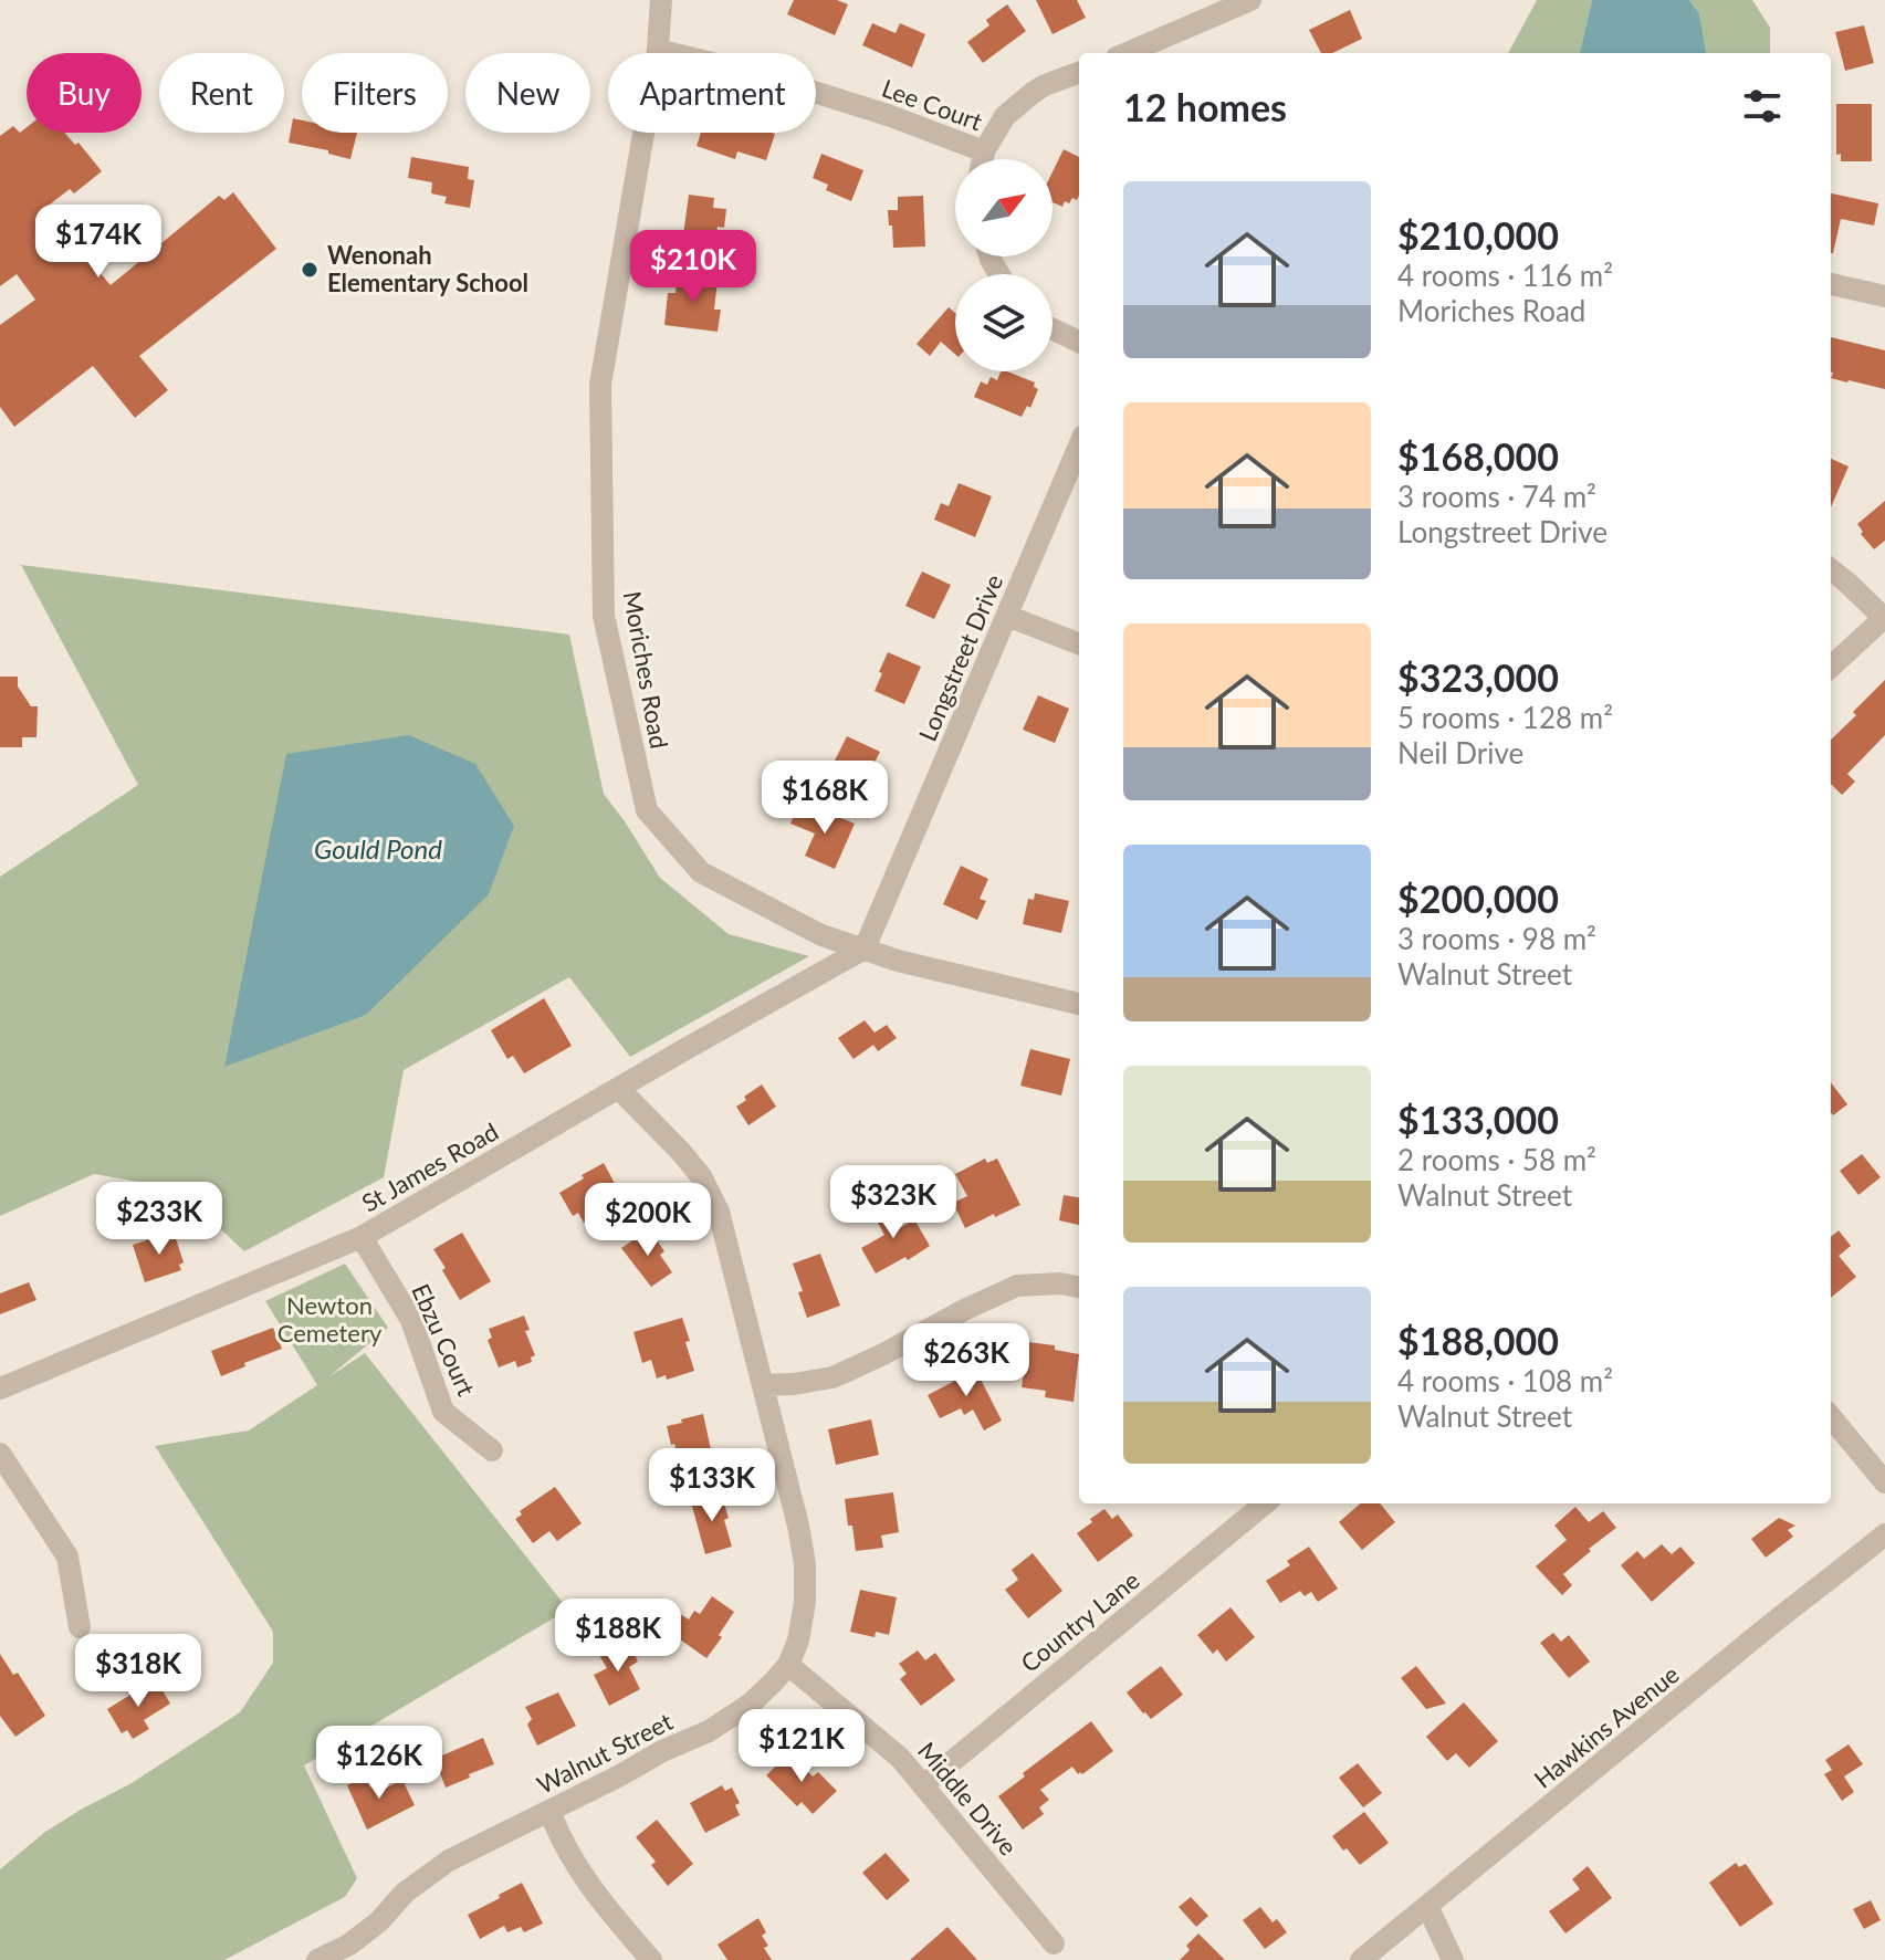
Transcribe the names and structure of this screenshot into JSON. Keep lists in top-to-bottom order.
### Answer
{
  "streets": {
    "street": [
      "Lee Court",
      "Longstreet Drive",
      "Moriches Road",
      "St James Road",
      "Ebzu Court",
      "Country Lane",
      "Hawkins Avenue",
      "Walnut Street",
      "Middle Drive"
    ]
  },
  "crossings": [
    ["Lee Court", "Moriches Road"],
    ["Longstreet Drive", "Moriches Road"],
    ["Longstreet Drive", "St James Road"],
    ["Moriches Road", "St James Road"],
    ["St James Road", "Ebzu Court"],
    ["St James Road", "Walnut Street"],
    ["Country Lane", "Middle Drive"],
    ["Walnut Street", "Middle Drive"]
  ],
  "water": ["Gould Pond"],
  "parks": ["Newton Cemetery"],
  "places": ["Wenonah Elementary School"],
  "north": "top right",
  "page": {
    "chip": [
      "Buy",
      "Rent",
      "Filters",
      "New",
      "Apartment"
    ],
    "heading": "12 homes",
    "list": [
      {
        "name": "$210,000",
        "note": "4 rooms · 116 m² · Moriches Road"
      },
      {
        "name": "$168,000",
        "note": "3 rooms · 74 m² · Longstreet Drive"
      },
      {
        "name": "$323,000",
        "note": "5 rooms · 128 m² · Neil Drive"
      },
      {
        "name": "$200,000",
        "note": "3 rooms · 98 m² · Walnut Street"
      },
      {
        "name": "$133,000",
        "note": "2 rooms · 58 m² · Walnut Street"
      },
      {
        "name": "$188,000",
        "note": "4 rooms · 108 m² · Walnut Street"
      }
    ],
    "price": [
      "$174K",
      "$210K",
      "$168K",
      "$323K",
      "$233K",
      "$200K",
      "$263K",
      "$133K",
      "$188K",
      "$318K",
      "$121K",
      "$126K"
    ]
  }
}
